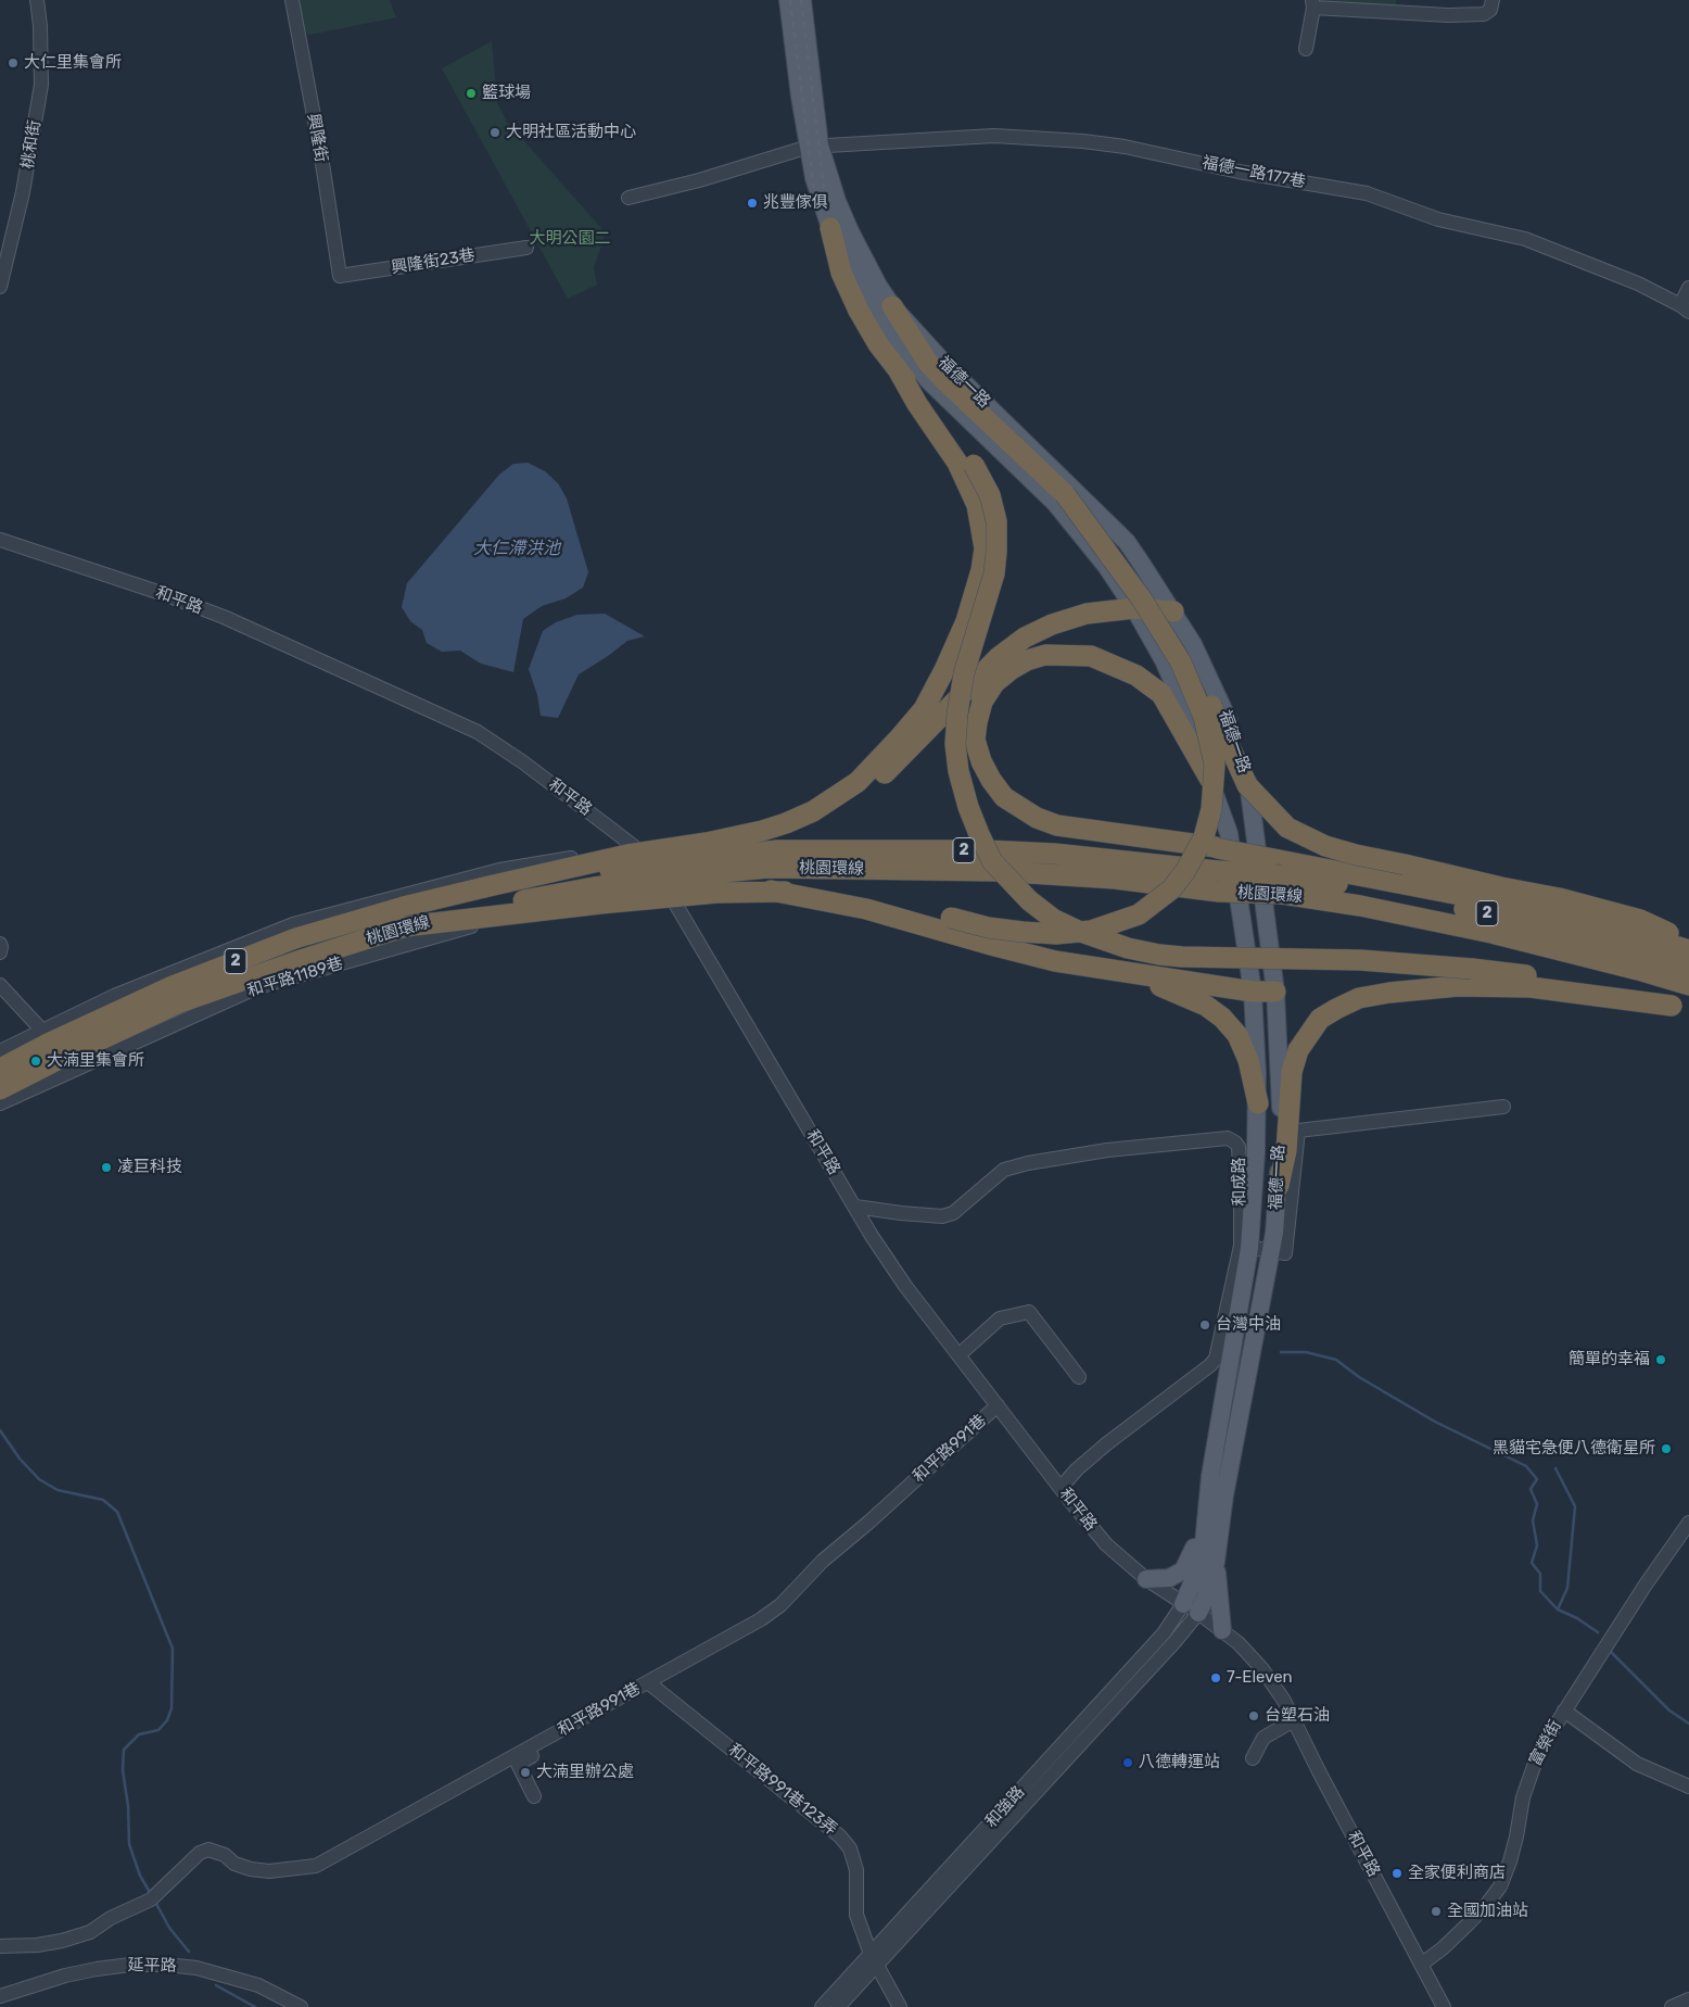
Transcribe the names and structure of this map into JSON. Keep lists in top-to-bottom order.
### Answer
{
  "streets": {
    "highway": ["2", "桃園環線"],
    "main road": ["福德一路"],
    "street": [
      "興隆街",
      "桃和街",
      "福德一路177巷",
      "興隆街23巷",
      "和平路",
      "和平路1189巷",
      "和成路",
      "和平路991巷",
      "富榮街",
      "和平路991巷123弄",
      "和強路",
      "延平路"
    ]
  },
  "crossings": [
    ["興隆街", "興隆街23巷"],
    ["福德一路177巷", "福德一路"],
    ["福德一路", "和平路"],
    ["福德一路", "和成路"],
    ["福德一路", "和強路"],
    ["和平路", "和平路1189巷"],
    ["和平路", "和成路"],
    ["和平路", "和平路991巷"],
    ["和平路", "富榮街"],
    ["和平路", "和強路"],
    ["和平路991巷", "和平路991巷123弄"],
    ["和平路991巷123弄", "和強路"]
  ],
  "water": ["大仁滯洪池"],
  "parks": ["大明公園二"],
  "places": [
    "大仁里集會所",
    "籃球場",
    "大明社區活動中心",
    "兆豐傢俱",
    "大湳里集會所",
    "凌巨科技",
    "台灣中油",
    "簡單的幸福",
    "黑貓宅急便八德衛星所",
    "7-Eleven",
    "台塑石油",
    "八德轉運站",
    "大湳里辦公處",
    "全家便利商店",
    "全國加油站"
  ]
}
